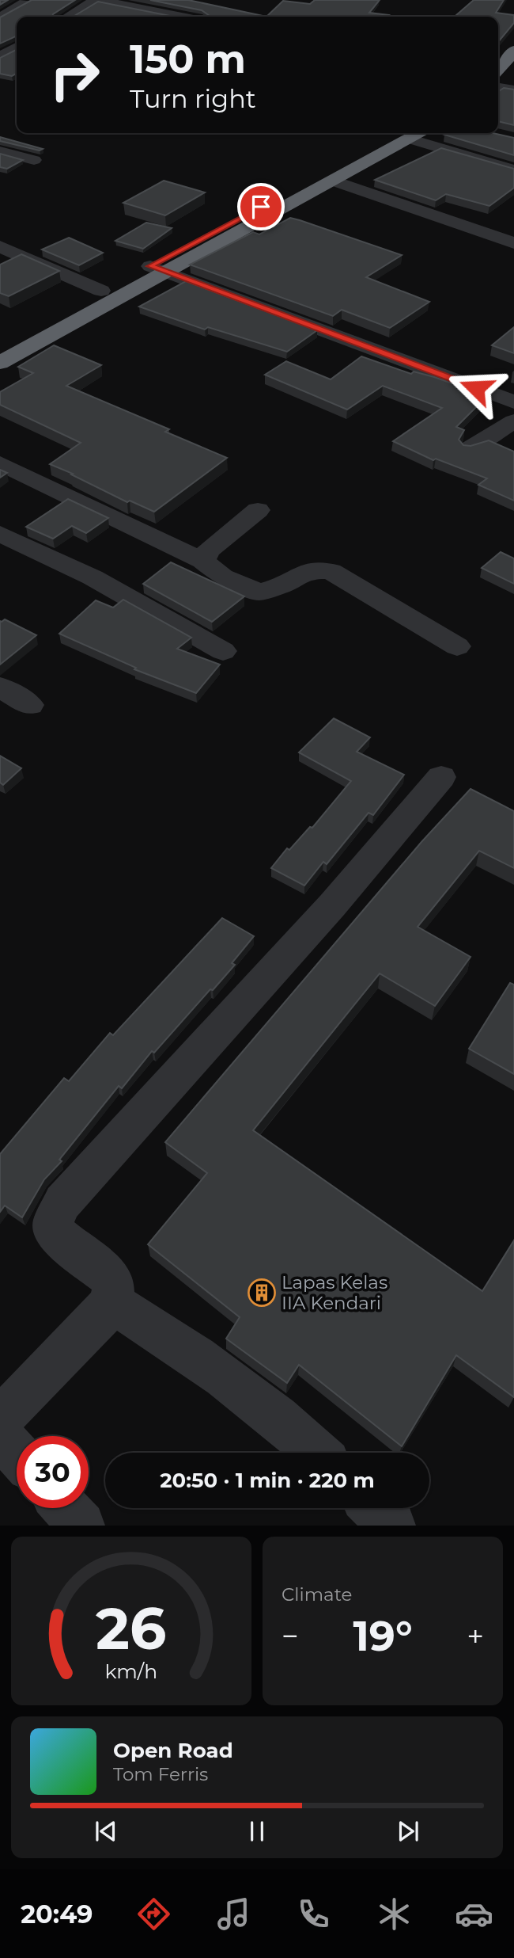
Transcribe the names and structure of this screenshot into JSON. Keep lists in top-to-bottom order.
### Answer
{
  "places": {
    "building": ["Lapas Kelas IIA Kendari"]
  },
  "page": {
    "turn": ["150 m", "Turn right"],
    "limit": "30",
    "trip": "20:50 · 1 min · 220 m",
    "tile": "Climate",
    "heat": ["−", "19°", "+"],
    "song": ["Open Road", "Tom Ferris"],
    "tabs": "20:49",
    "gauge": ["26", "km/h"]
  }
}
